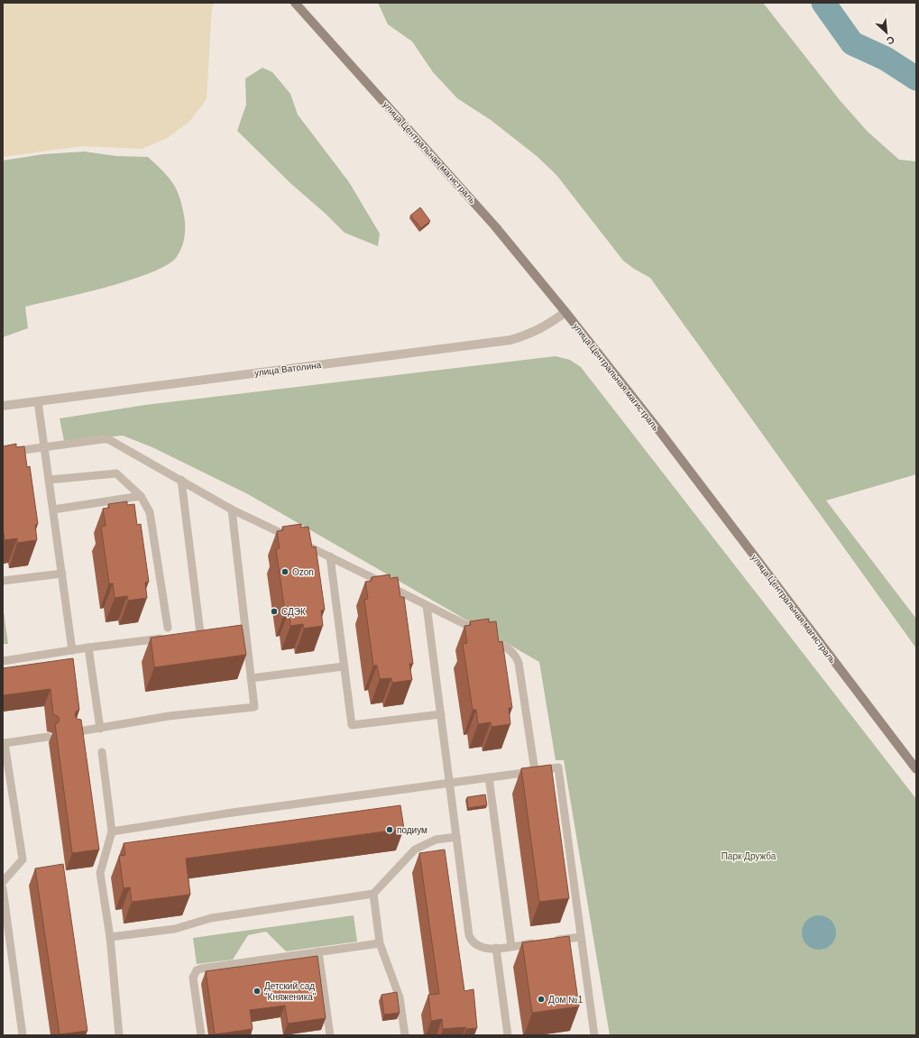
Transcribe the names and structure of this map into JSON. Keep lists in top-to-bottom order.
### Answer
{
  "streets": {
    "main road": ["улица Центральная магистраль"],
    "street": ["улица Ватолина"]
  },
  "crossings": [
    ["улица Центральная магистраль", "улица Ватолина"]
  ],
  "parks": ["Парк Дружба"],
  "places": [
    "Ozon",
    "СДЭК",
    "подиум",
    "Детский сад \"Княженика\"",
    "Дом №1"
  ],
  "north": "bottom right"
}
